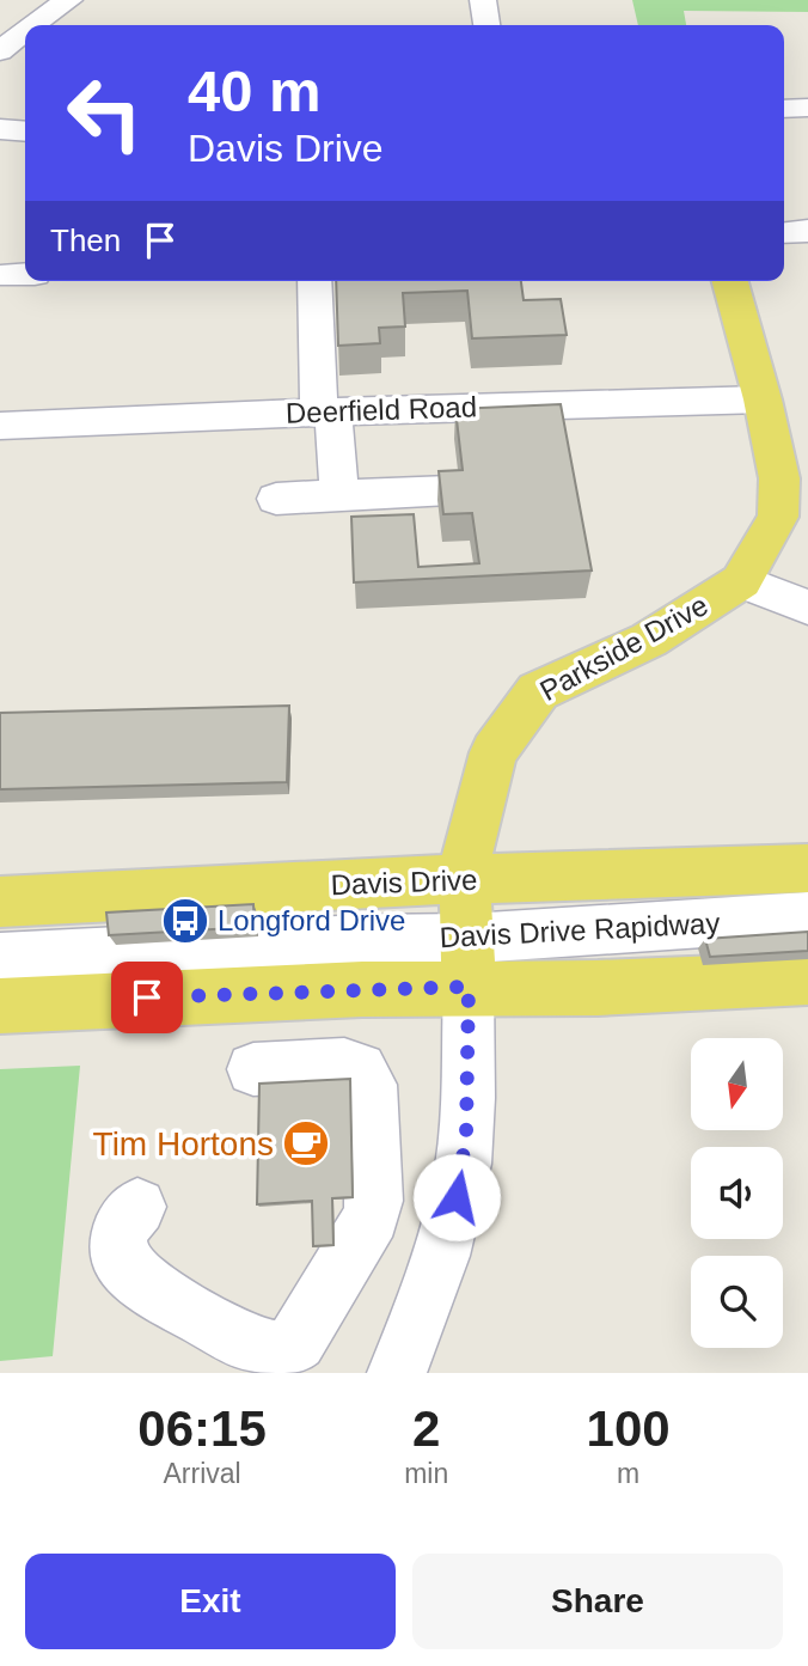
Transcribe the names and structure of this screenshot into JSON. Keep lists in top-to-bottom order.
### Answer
{
  "streets": {
    "main road": ["Parkside Drive", "Davis Drive"],
    "street": ["Deerfield Road", "Davis Drive Rapidway"]
  },
  "crossings": [
    ["Deerfield Road", "Parkside Drive"],
    ["Parkside Drive", "Davis Drive"],
    ["Parkside Drive", "Davis Drive Rapidway"]
  ],
  "places": {
    "bus stop": ["Longford Drive"],
    "cafe": ["Tim Hortons"]
  },
  "north": "bottom",
  "page": {
    "turn": ["40 m", "Davis Drive"],
    "then": "Then",
    "eta": [
      "06:15",
      "Arrival",
      "2",
      "min",
      "100",
      "m"
    ],
    "buttons": ["Exit", "Share"]
  }
}
